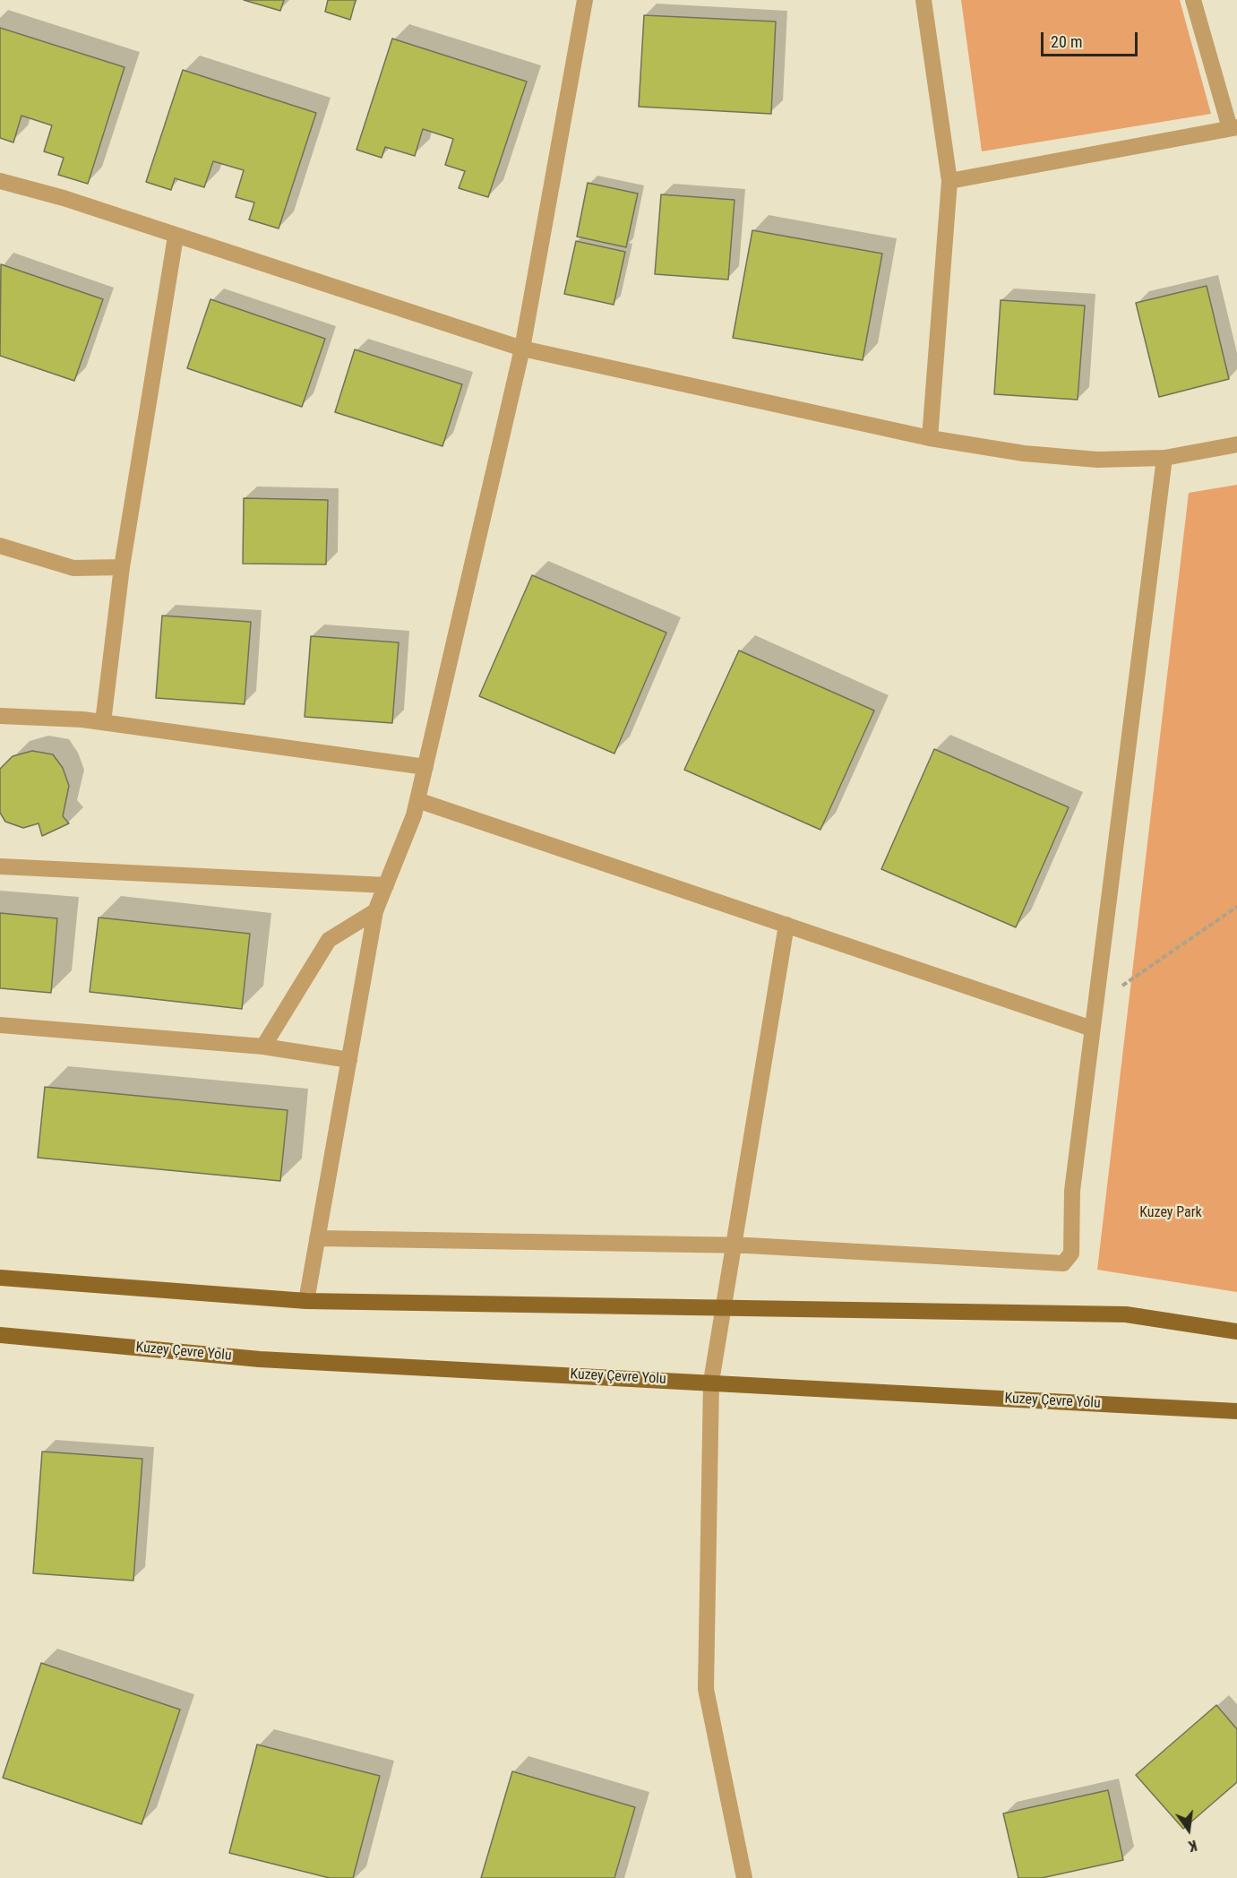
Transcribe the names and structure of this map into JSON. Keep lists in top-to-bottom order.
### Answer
{
  "streets": {
    "main road": ["Kuzey Çevre Yolu"]
  },
  "parks": ["Kuzey Park"],
  "scale_bar": "20 m",
  "north": "bottom"
}
